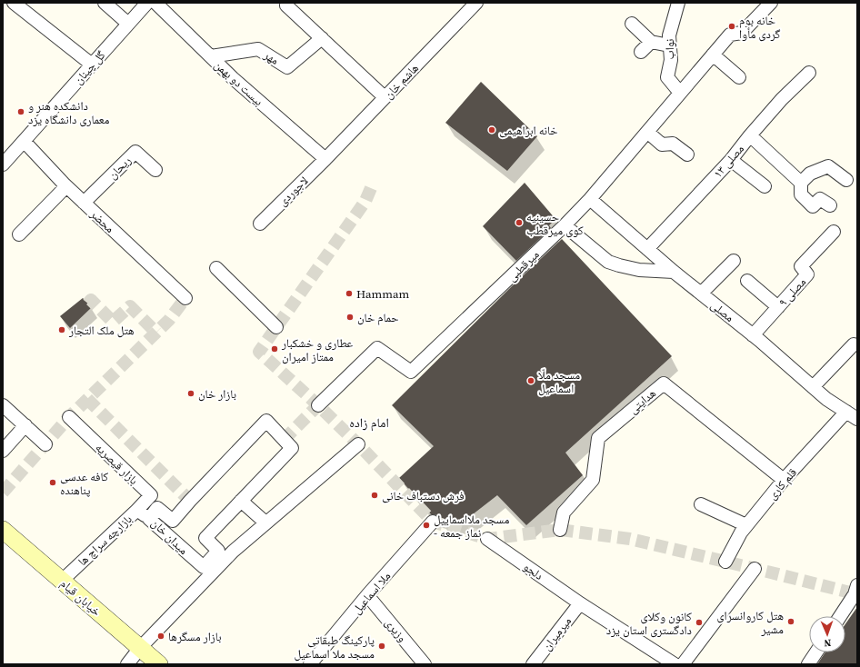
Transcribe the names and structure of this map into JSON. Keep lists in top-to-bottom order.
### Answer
{
  "streets": {
    "main road": ["خیابان قیام"],
    "street": [
      "نواب",
      "مهر",
      "گل چینان",
      "هاشم خان",
      "بیست دو بهمن",
      "مصلی ۱۳",
      "ریحان",
      "لاجوردی",
      "محضر",
      "میرقطبی",
      "مصلی ۹",
      "مصلی",
      "هدایتی",
      "بازار قیصریه",
      "قلم کاری",
      "میدان خان",
      "بازارچه سراچ ها",
      "دلجو",
      "ملا اسماعیل",
      "وزیری",
      "میرمیران"
    ]
  },
  "crossings": [
    ["نواب", "میرقطبی"],
    ["مهر", "بیست دو بهمن"],
    ["گل چینان", "محضر"],
    ["هاشم خان", "بیست دو بهمن"],
    ["هاشم خان", "لاجوردی"],
    ["بیست دو بهمن", "لاجوردی"],
    ["مصلی ۱۳", "مصلی"],
    ["ریحان", "محضر"],
    ["میرقطبی", "مصلی"],
    ["مصلی ۹", "مصلی"],
    ["مصلی", "قلم کاری"],
    ["هدایتی", "قلم کاری"],
    ["بازار قیصریه", "بازارچه سراچ ها"],
    ["میدان خان", "بازارچه سراچ ها"],
    ["بازارچه سراچ ها", "خیابان قیام"],
    ["دلجو", "میرمیران"],
    ["ملا اسماعیل", "وزیری"]
  ],
  "districts": ["امام زاده"],
  "places": [
    "خانه بوم گردی مأوا",
    "دانشکده هنر و معماری دانشگاه یزد",
    "خانه ابراهیمی",
    "حسینیه کوی میرقطب",
    "Hammam",
    "حمام خان",
    "هتل ملک التجار",
    "عطاری و خشکبار ممتاز امیران",
    "مسجد ملّا اسماعیل",
    "بازار خان",
    "کافه عدسی پناهنده",
    "فرش دستباف خانی",
    "مسجد ملااسماییل - نماز جمعه",
    "هتل کاروانسرای مشیر",
    "کانون وکلای دادگستری استان یزد",
    "بازار مسگرها",
    "پارکینگ طبقاتی مسجد ملا اسماعیل"
  ],
  "north": "bottom"
}
